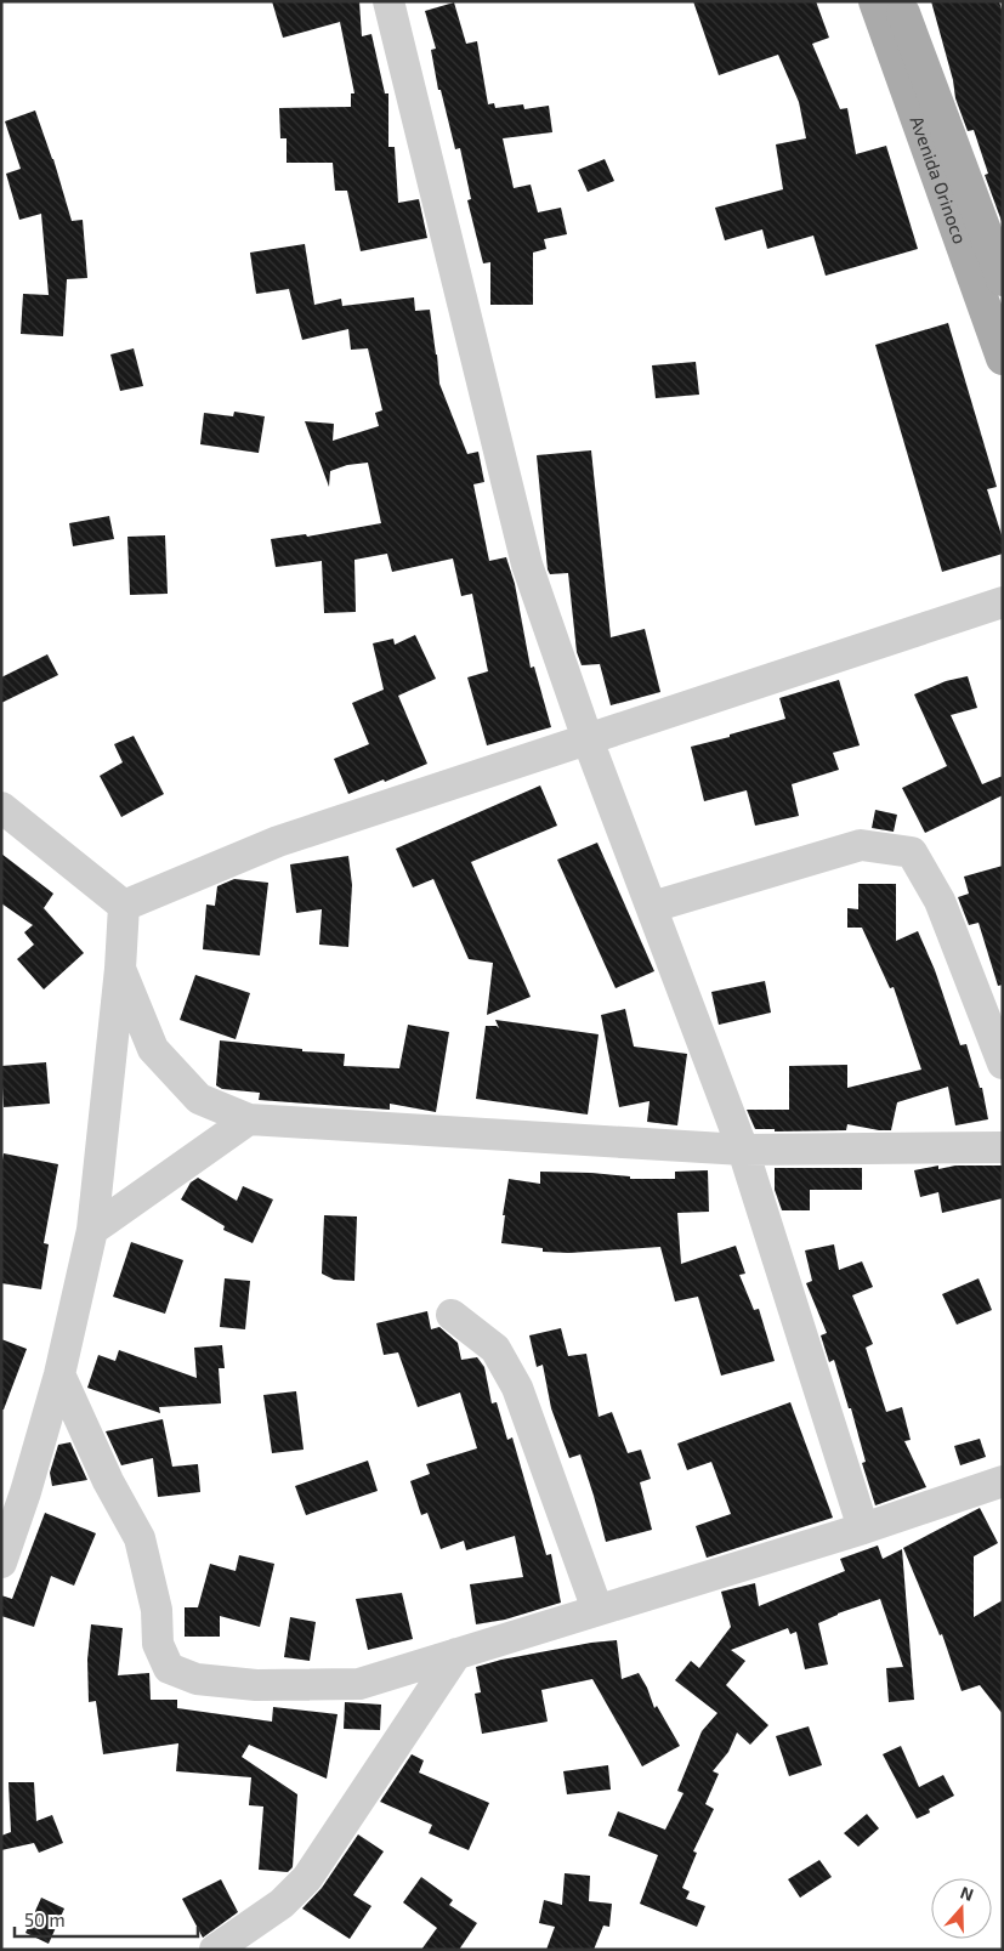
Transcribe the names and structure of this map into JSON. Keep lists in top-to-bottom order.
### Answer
{
  "streets": {
    "main road": ["Avenida Orinoco"]
  },
  "scale_bar": "50 m",
  "north": "top"
}
